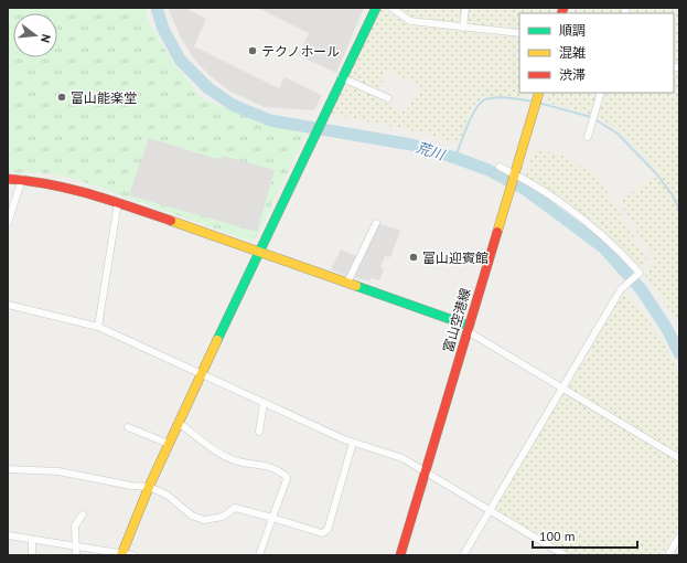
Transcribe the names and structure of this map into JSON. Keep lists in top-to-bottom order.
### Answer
{
  "streets": {
    "street": ["富山空港線"]
  },
  "water": ["荒川"],
  "places": ["テクノホール", "富山能楽堂", "富山迎賓館"],
  "legend": ["順調", "混雑", "渋滞"],
  "scale_bar": "100 m",
  "north": "right"
}
